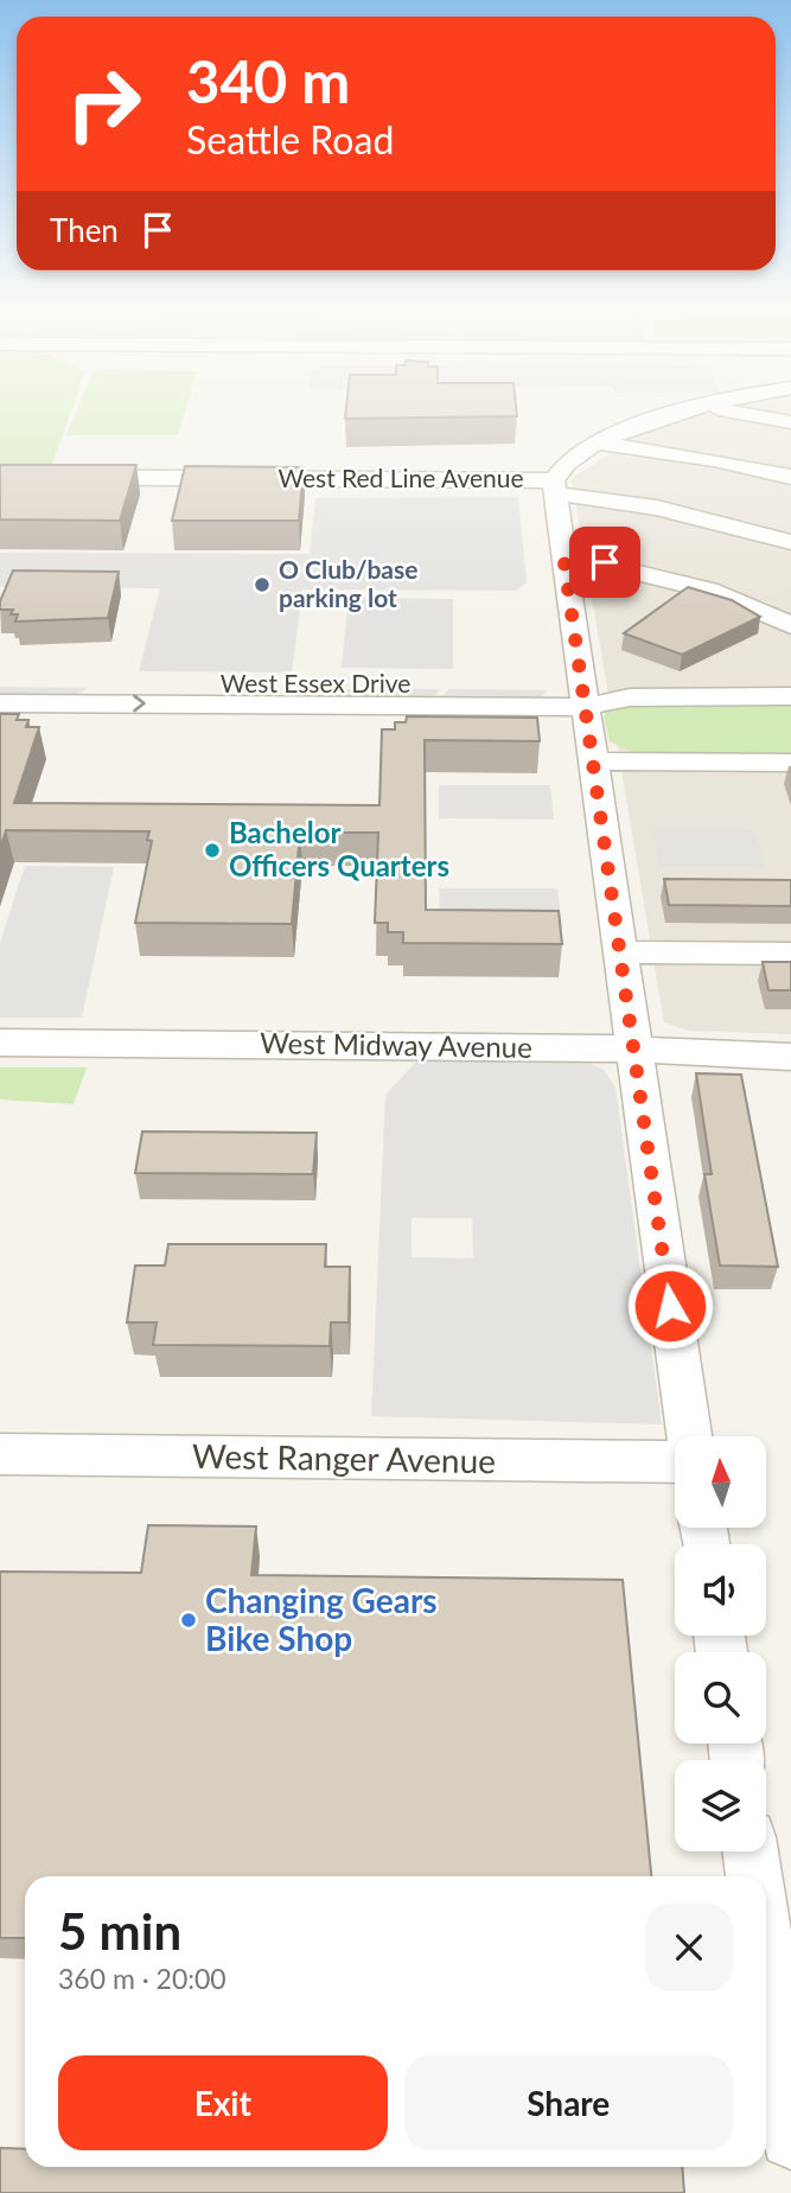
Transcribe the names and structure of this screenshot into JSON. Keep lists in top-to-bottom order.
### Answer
{
  "streets": {
    "street": [
      "West Red Line Avenue",
      "West Essex Drive",
      "West Midway Avenue",
      "West Ranger Avenue"
    ]
  },
  "places": ["O Club/base parking lot", "Bachelor Officers Quarters", "Changing Gears Bike Shop"],
  "north": "top",
  "page": {
    "turn": ["340 m", "Seattle Road"],
    "then": "Then",
    "heading": ["5 min", "360 m · 20:00"],
    "buttons": ["Exit", "Share"]
  }
}
